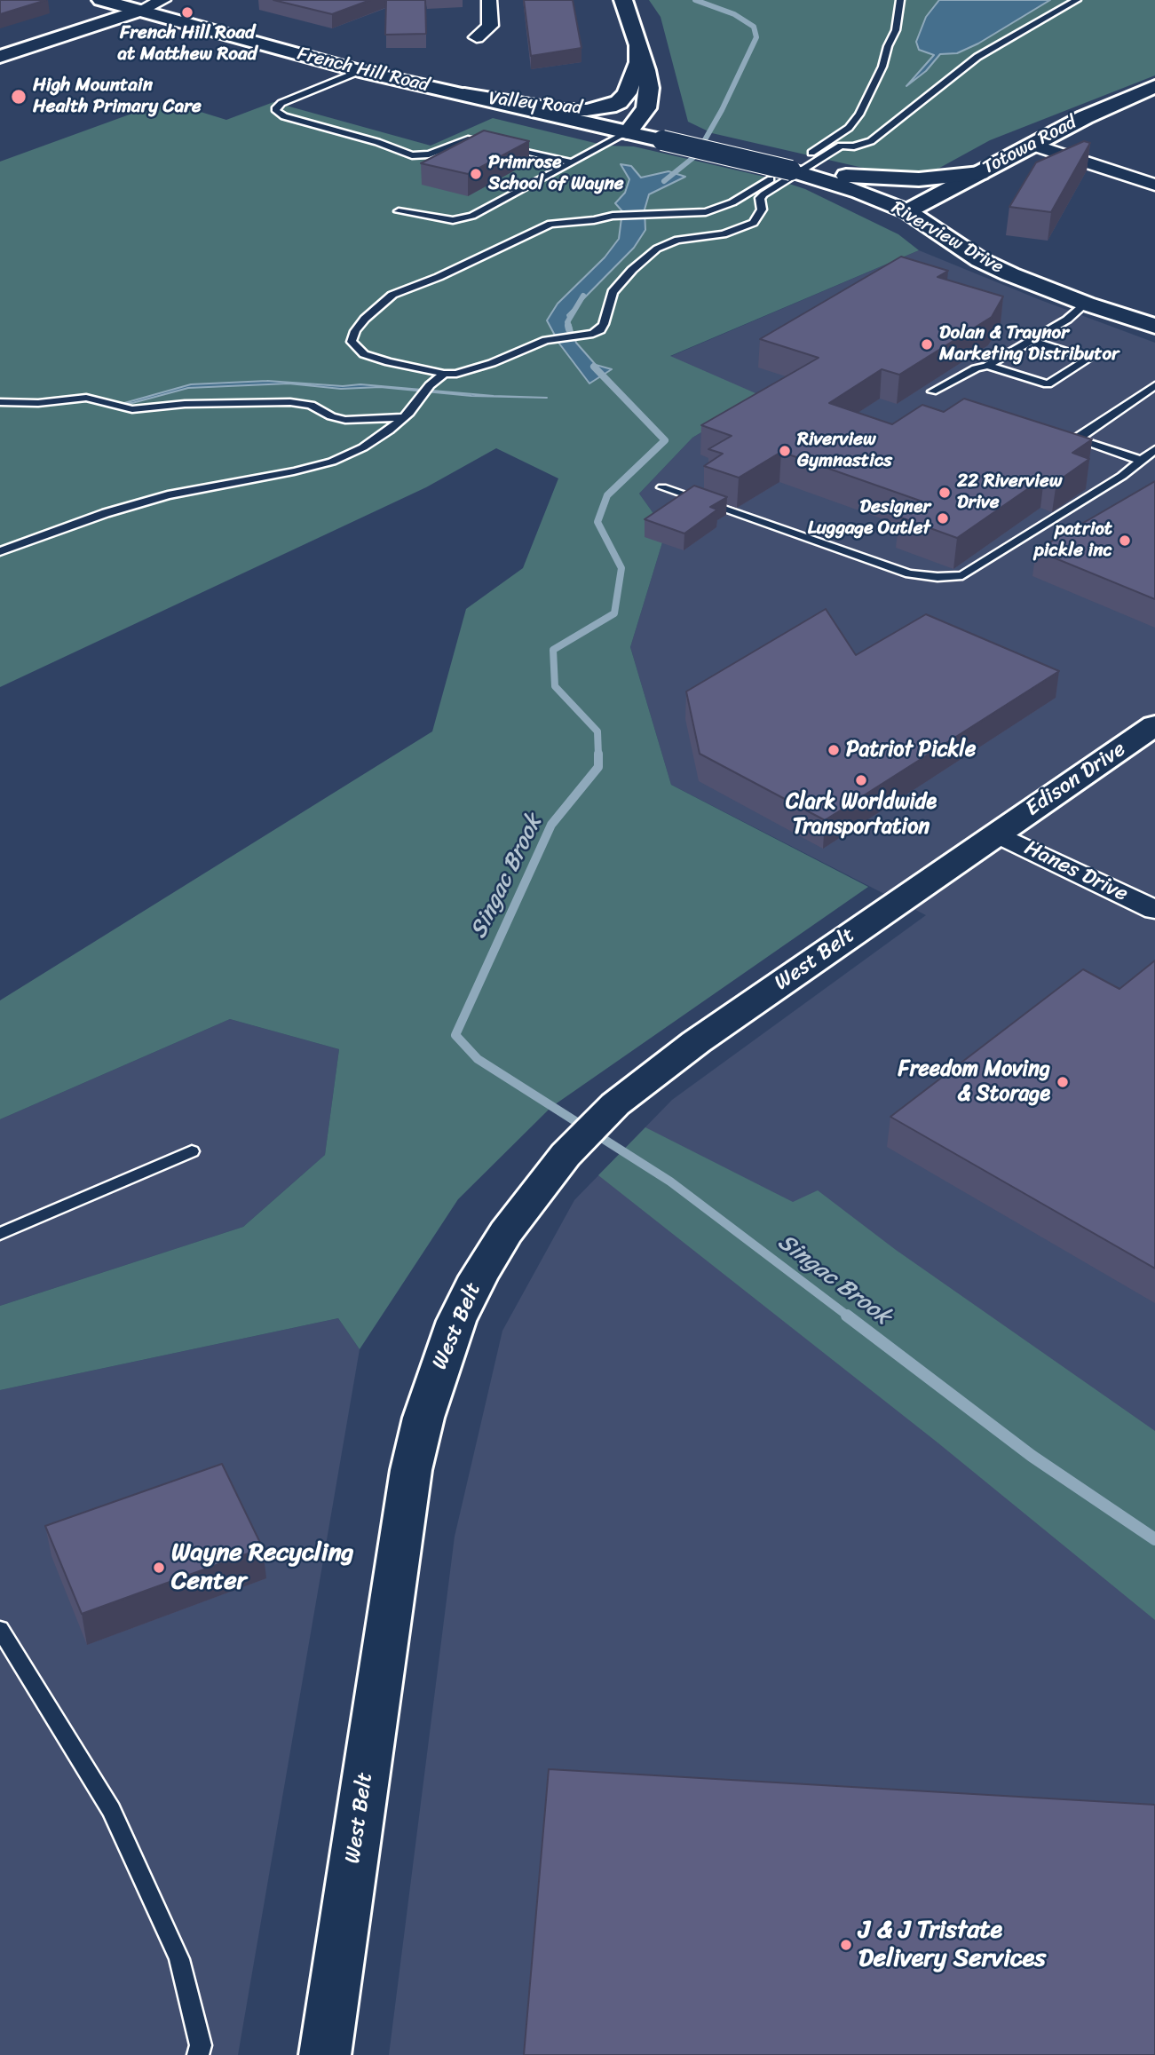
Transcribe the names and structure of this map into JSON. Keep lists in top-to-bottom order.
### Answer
{
  "streets": {
    "main road": [
      "French Hill Road",
      "Valley Road",
      "Totowa Road",
      "Riverview Drive",
      "Edison Drive",
      "West Belt"
    ],
    "street": ["Hanes Drive"]
  },
  "crossings": [
    ["French Hill Road", "Valley Road"],
    ["French Hill Road", "Riverview Drive"],
    ["Valley Road", "Riverview Drive"],
    ["Totowa Road", "Riverview Drive"],
    ["Edison Drive", "Hanes Drive"],
    ["Edison Drive", "West Belt"],
    ["Hanes Drive", "West Belt"]
  ],
  "water": ["Singac Brook"],
  "places": [
    "French Hill Road at Matthew Road",
    "High Mountain Health Primary Care",
    "Primrose School of Wayne",
    "Dolan & Traynor Marketing Distributor",
    "Riverview Gymnastics",
    "22 Riverview Drive",
    "Designer Luggage Outlet",
    "patriot pickle inc",
    "Patriot Pickle",
    "Clark Worldwide Transportation",
    "Freedom Moving & Storage",
    "Wayne Recycling Center",
    "J & J Tristate Delivery Services"
  ]
}
